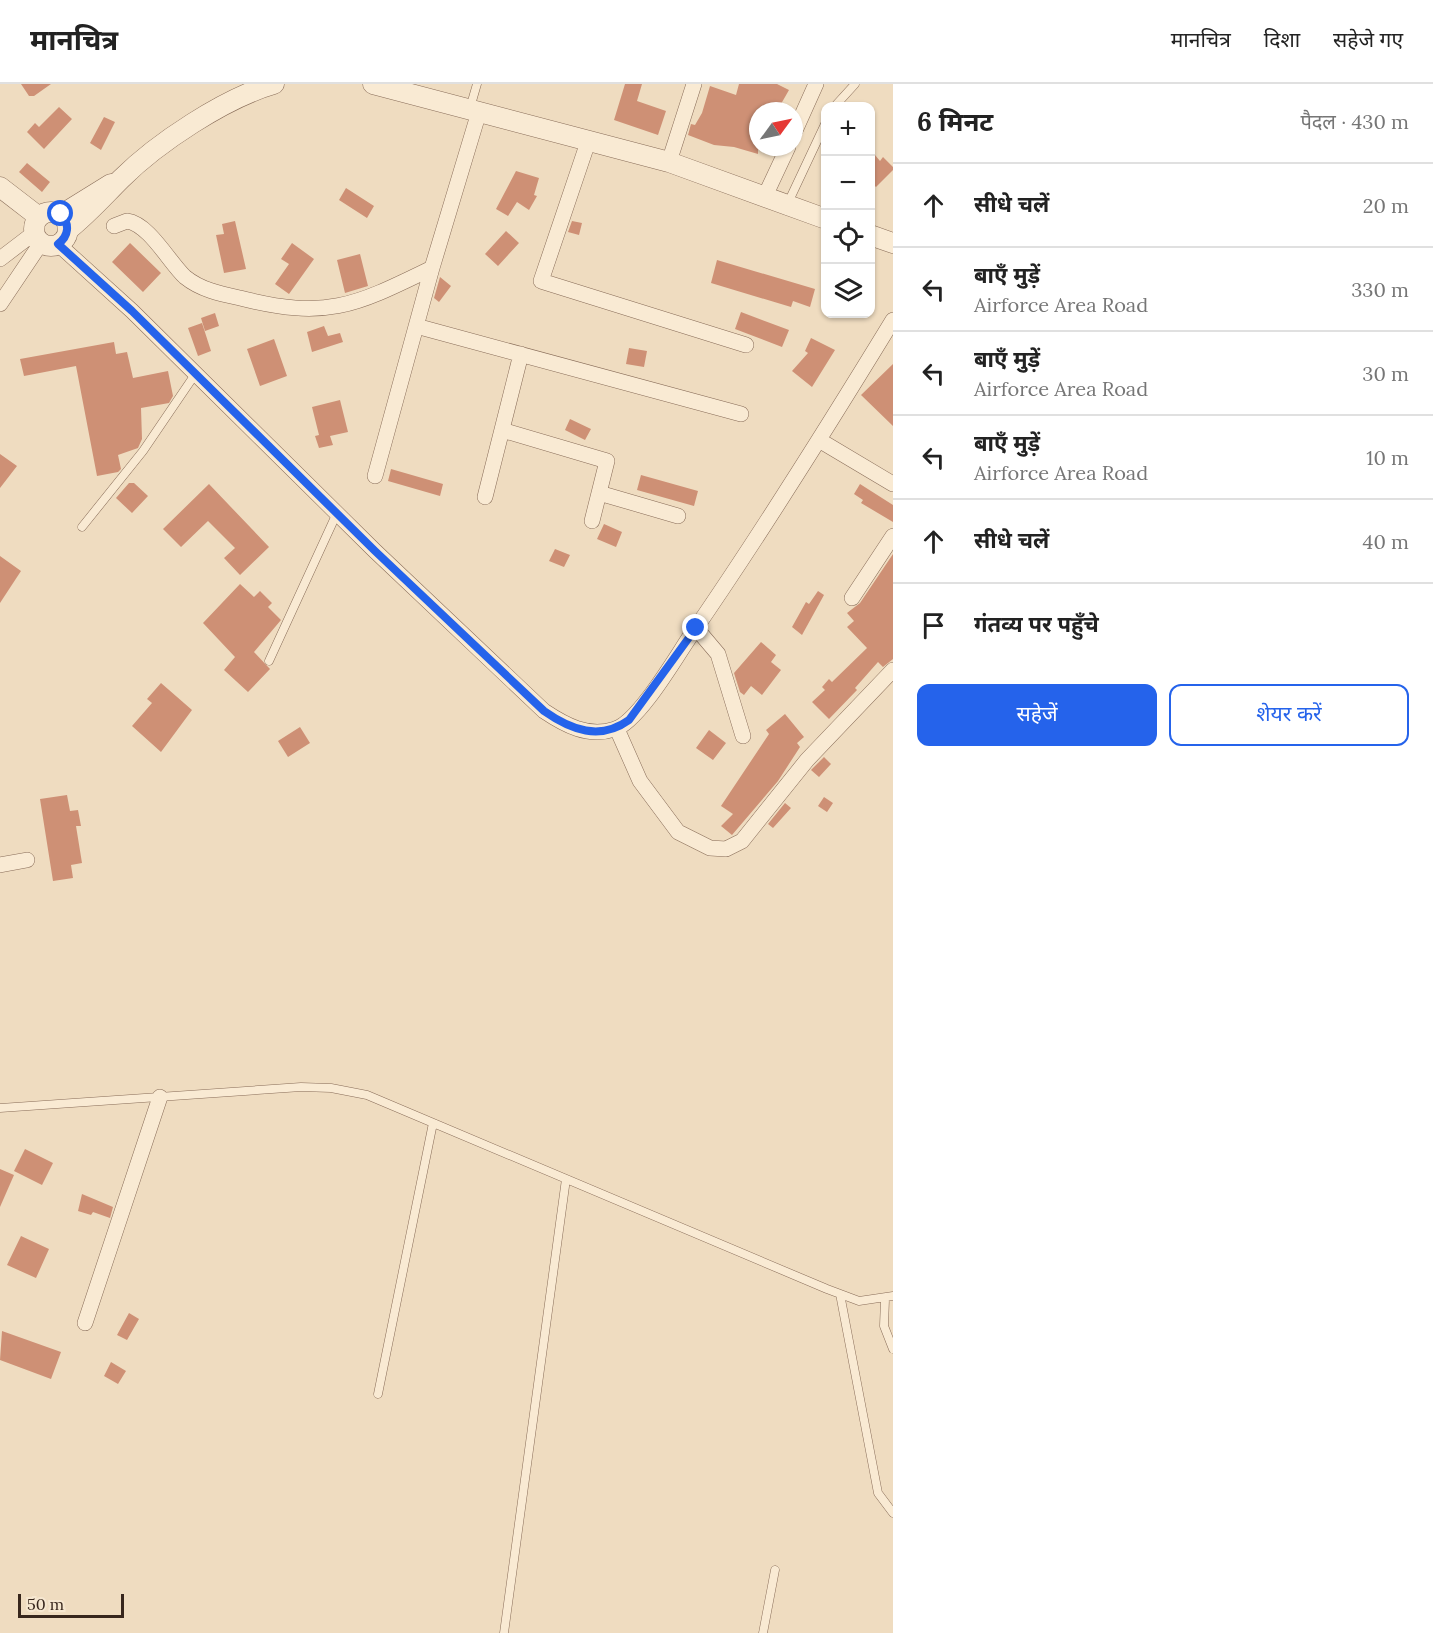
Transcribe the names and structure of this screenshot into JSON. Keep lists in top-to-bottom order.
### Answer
{
  "scale_bar": "50 m",
  "north": "top right",
  "page": {
    "header": "मानचित्र",
    "nav": ["मानचित्र", "दिशा", "सहेजे गए"],
    "heading": ["6 मिनट", "पैदल · 430 m"],
    "map_buttons": ["+", "−"],
    "list": [
      ["सीधे चलें", "20 m"],
      ["बाएँ मुड़ें", "Airforce Area Road", "330 m"],
      ["बाएँ मुड़ें", "Airforce Area Road", "30 m"],
      ["बाएँ मुड़ें", "Airforce Area Road", "10 m"],
      ["सीधे चलें", "40 m"],
      "गंतव्य पर पहुँचे"
    ],
    "buttons": ["सहेजें", "शेयर करें"],
    "scale": "50 m"
  }
}
